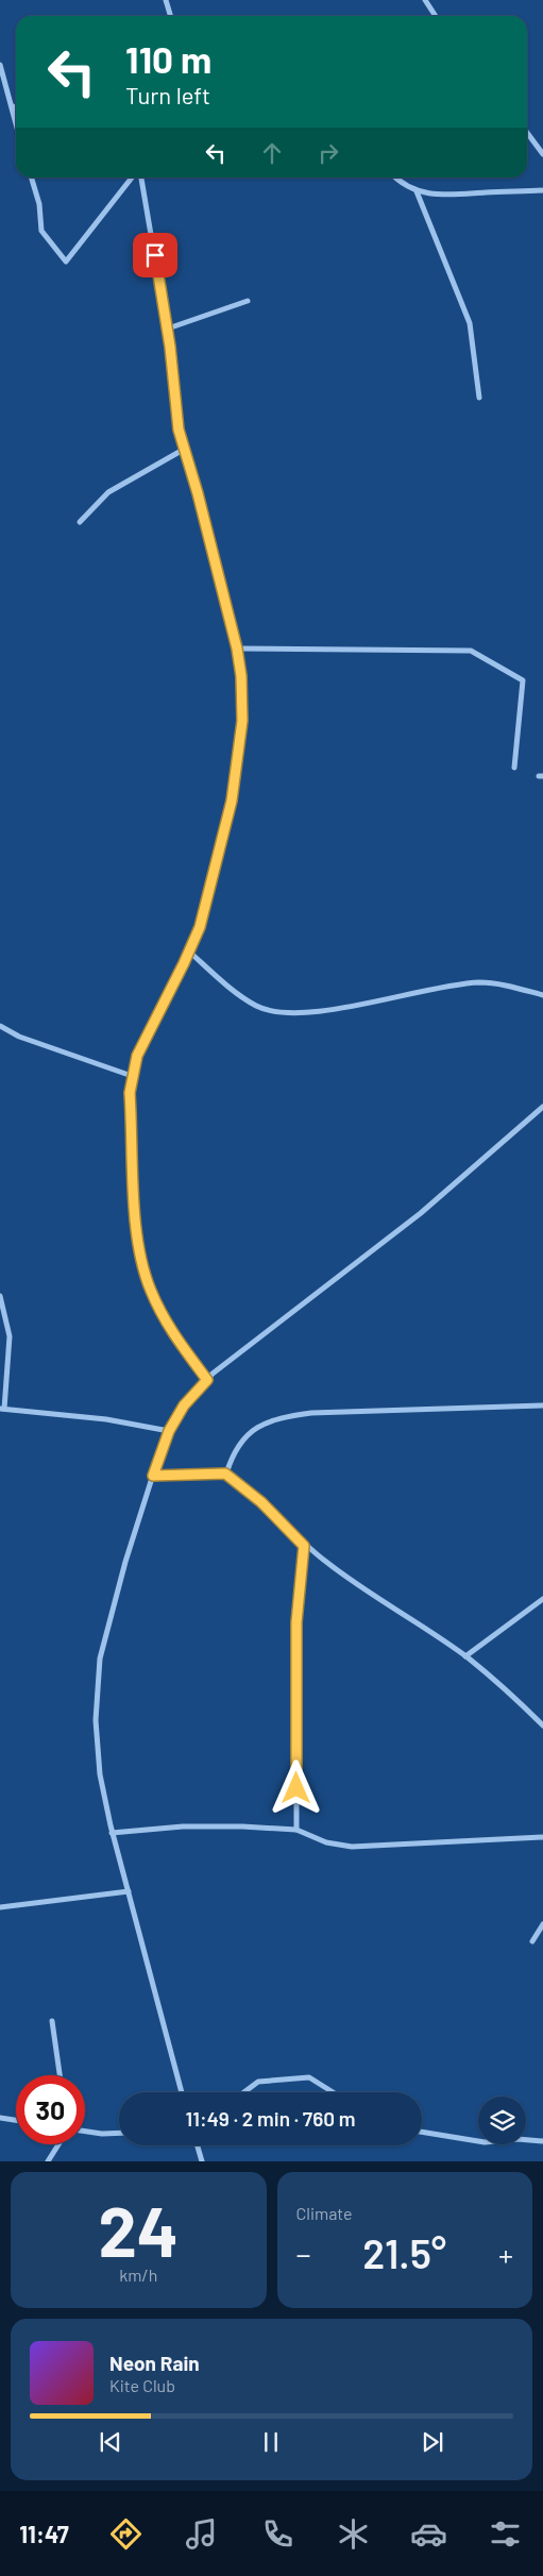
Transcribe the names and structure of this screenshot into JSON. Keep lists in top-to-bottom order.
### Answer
{
  "page": {
    "turn": ["110 m", "Turn left"],
    "limit": "30",
    "trip": "11:49 · 2 min · 760 m",
    "tile": [
      ["24", "km/h"],
      "Climate"
    ],
    "heat": ["−", "21.5°", "+"],
    "song": ["Neon Rain", "Kite Club"],
    "tabs": "11:47"
  }
}
